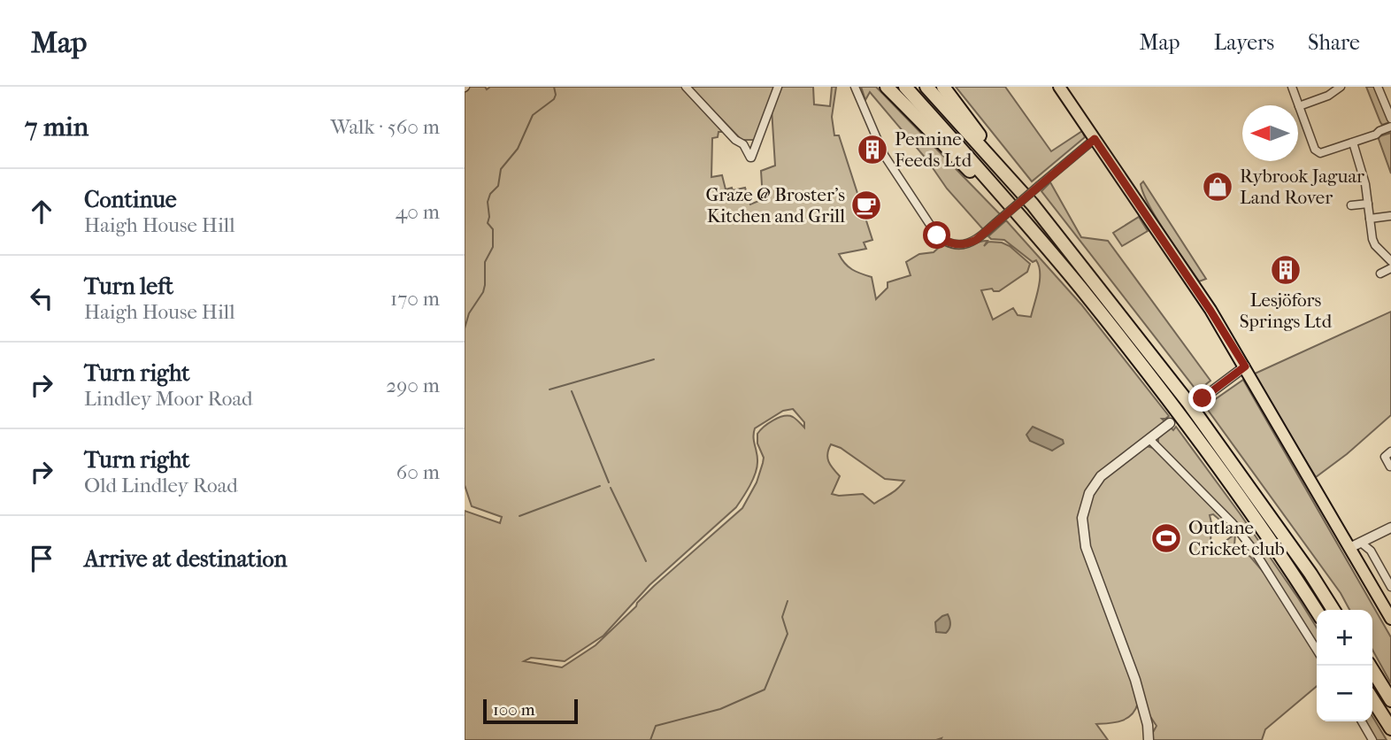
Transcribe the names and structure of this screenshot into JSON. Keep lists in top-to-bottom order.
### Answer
{
  "places": {
    "building": ["Pennine Feeds Ltd", "Lesjöfors Springs Ltd"],
    "shop": ["Rybrook Jaguar Land Rover"],
    "cafe": ["Graze @ Broster's Kitchen and Grill"],
    "sports": ["Outlane Cricket club"]
  },
  "scale_bar": "100 m",
  "north": "left",
  "page": {
    "header": "Map",
    "nav": ["Map", "Layers", "Share"],
    "heading": ["7 min", "Walk · 560 m"],
    "list": [
      ["Continue", "Haigh House Hill", "40 m"],
      ["Turn left", "Haigh House Hill", "170 m"],
      ["Turn right", "Lindley Moor Road", "290 m"],
      ["Turn right", "Old Lindley Road", "60 m"],
      "Arrive at destination"
    ],
    "map_buttons": ["+", "−"],
    "scale": "100 m"
  }
}
